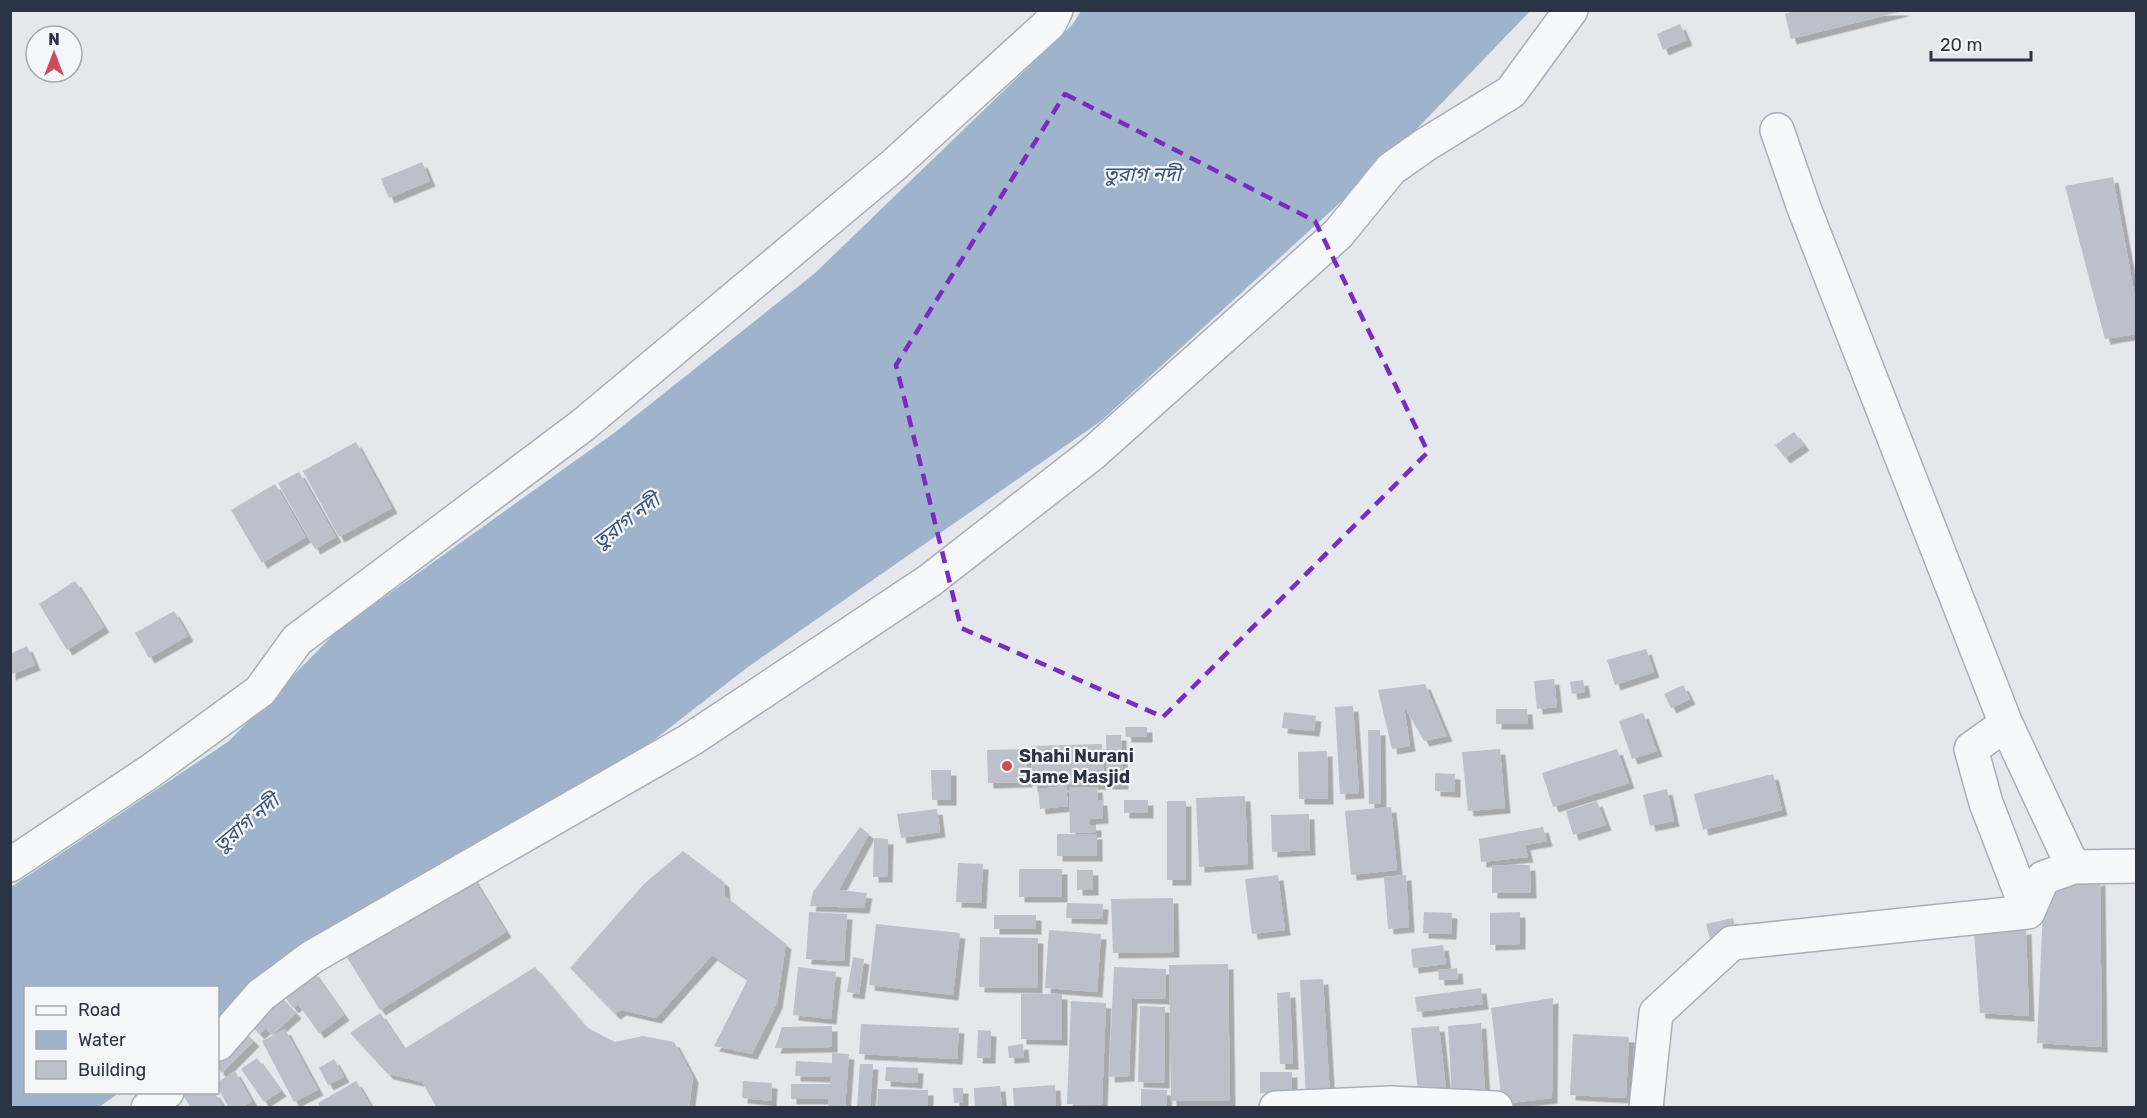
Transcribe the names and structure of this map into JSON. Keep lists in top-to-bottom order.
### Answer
{
  "water": ["তুরাগ নদী"],
  "places": ["Shahi Nurani Jame Masjid"],
  "legend": ["Road", "Water", "Building"],
  "scale_bar": "20 m",
  "north": "top"
}
